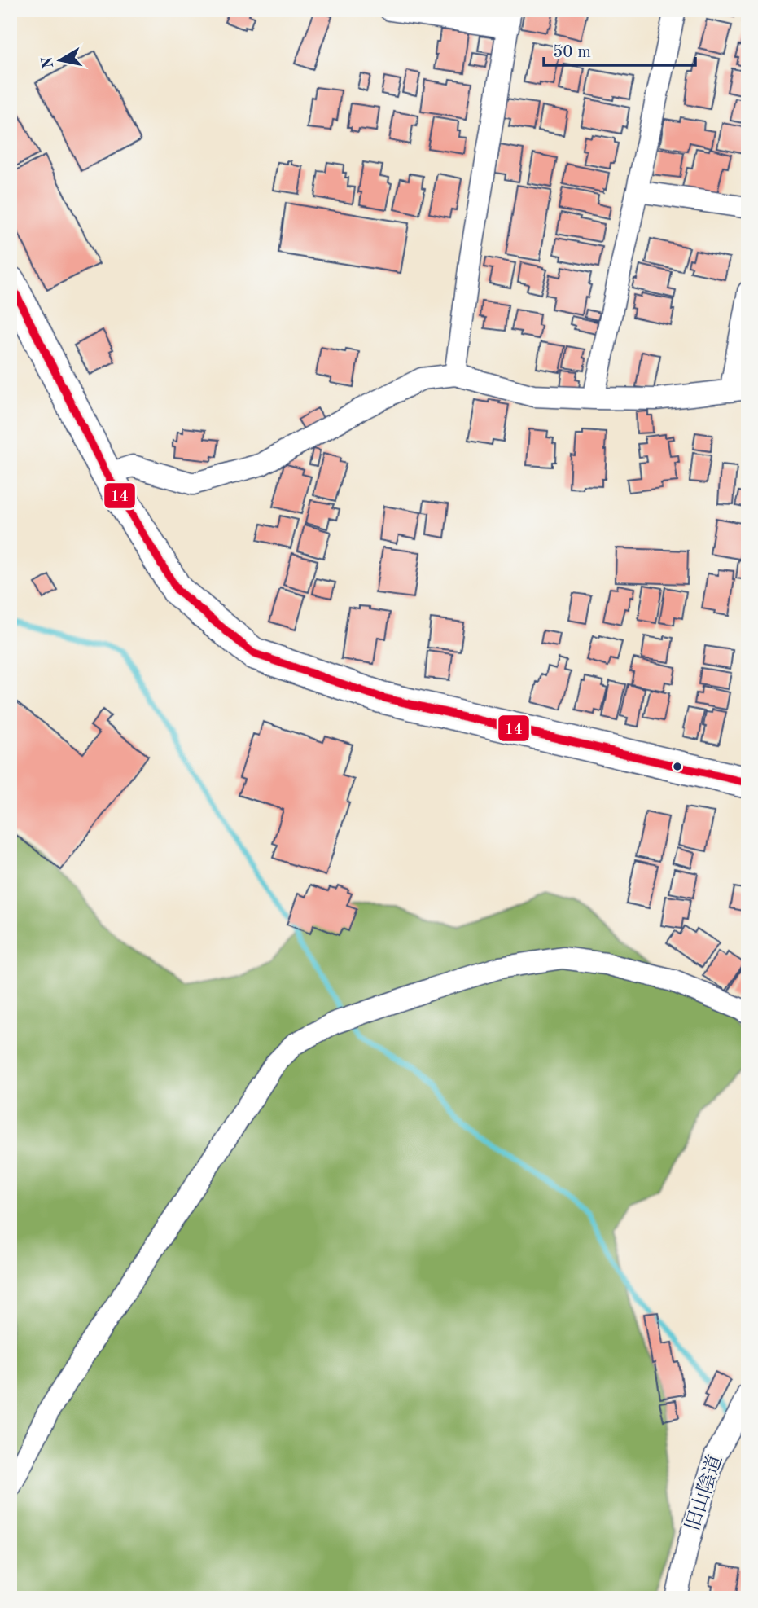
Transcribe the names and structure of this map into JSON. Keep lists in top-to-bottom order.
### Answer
{
  "streets": {
    "street": ["旧山陰道"]
  },
  "lines": ["transit line 14"],
  "scale_bar": "50 m",
  "north": "left"
}
